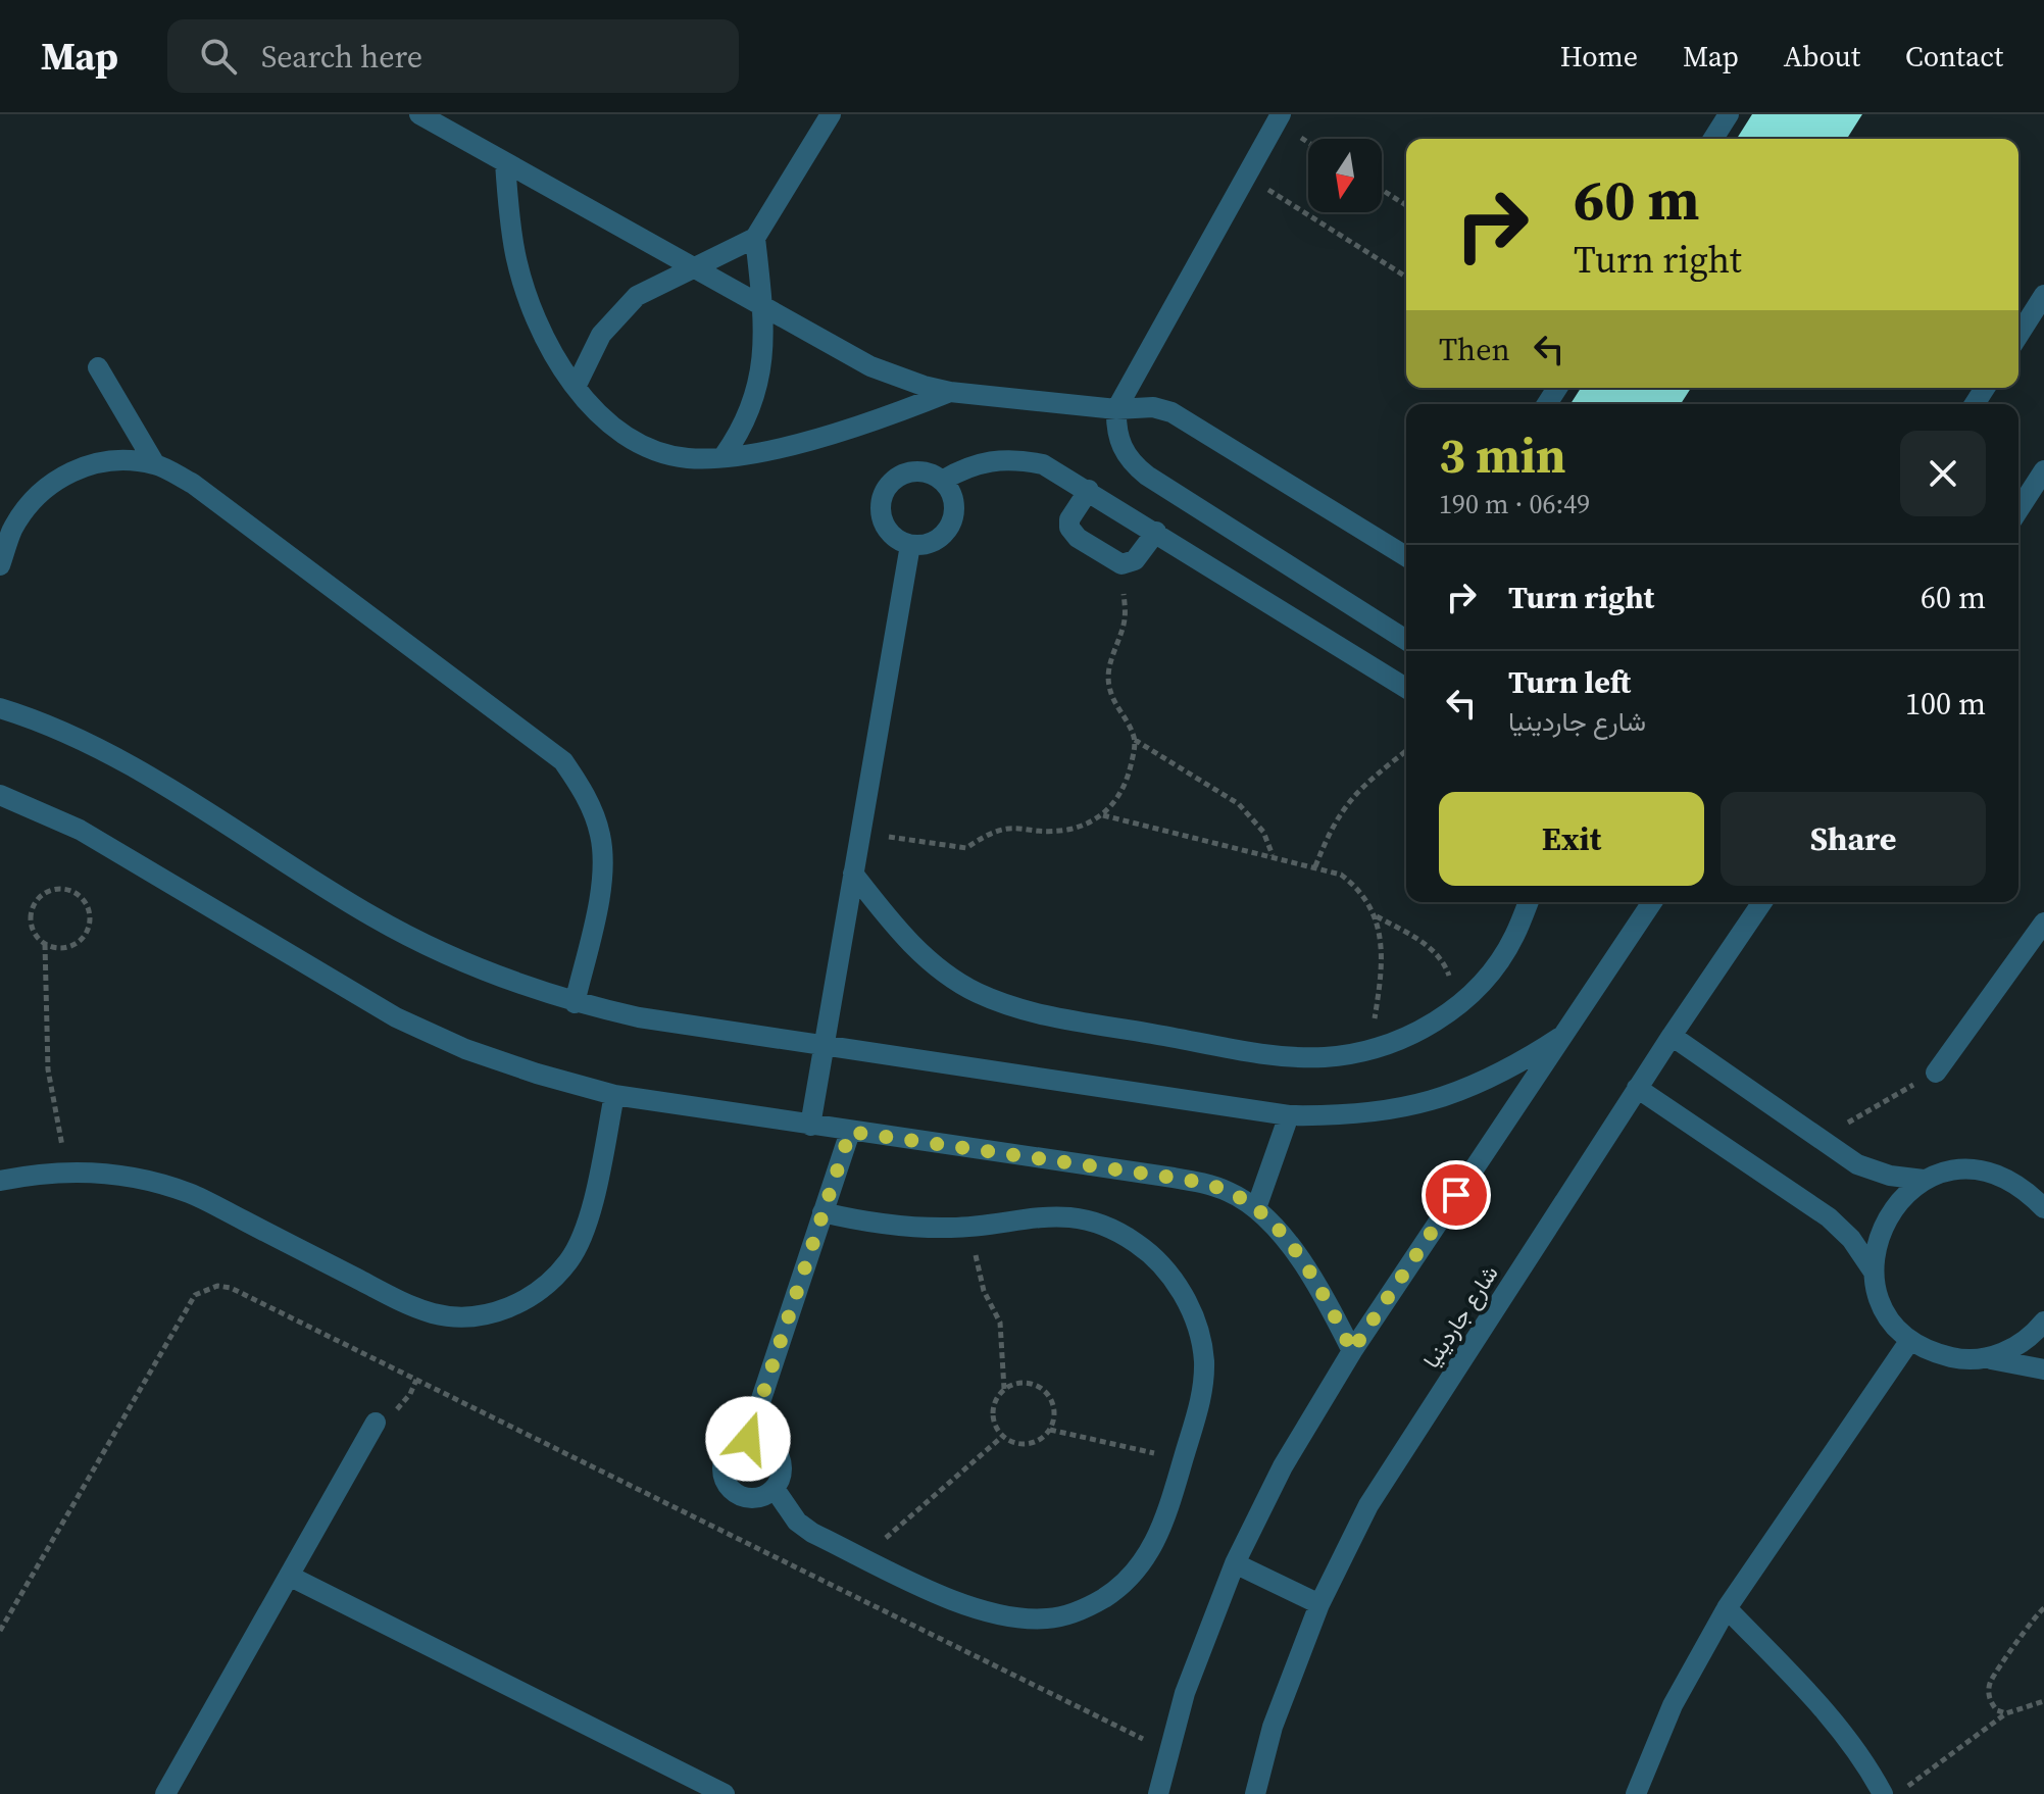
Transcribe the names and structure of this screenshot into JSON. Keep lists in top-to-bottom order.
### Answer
{
  "streets": {
    "street": ["شارع جاردينيا"]
  },
  "north": "bottom",
  "page": {
    "header": "Map",
    "search": "Search here",
    "nav": [
      "Home",
      "Map",
      "About",
      "Contact"
    ],
    "turn": ["60 m", "Turn right"],
    "then": "Then",
    "heading": ["3 min", "190 m · 06:49"],
    "list": [
      {
        "name": "Turn right",
        "value": "60 m"
      },
      {
        "name": "Turn left",
        "note": "شارع جاردينيا",
        "value": "100 m"
      }
    ],
    "buttons": ["Exit", "Share"]
  }
}
